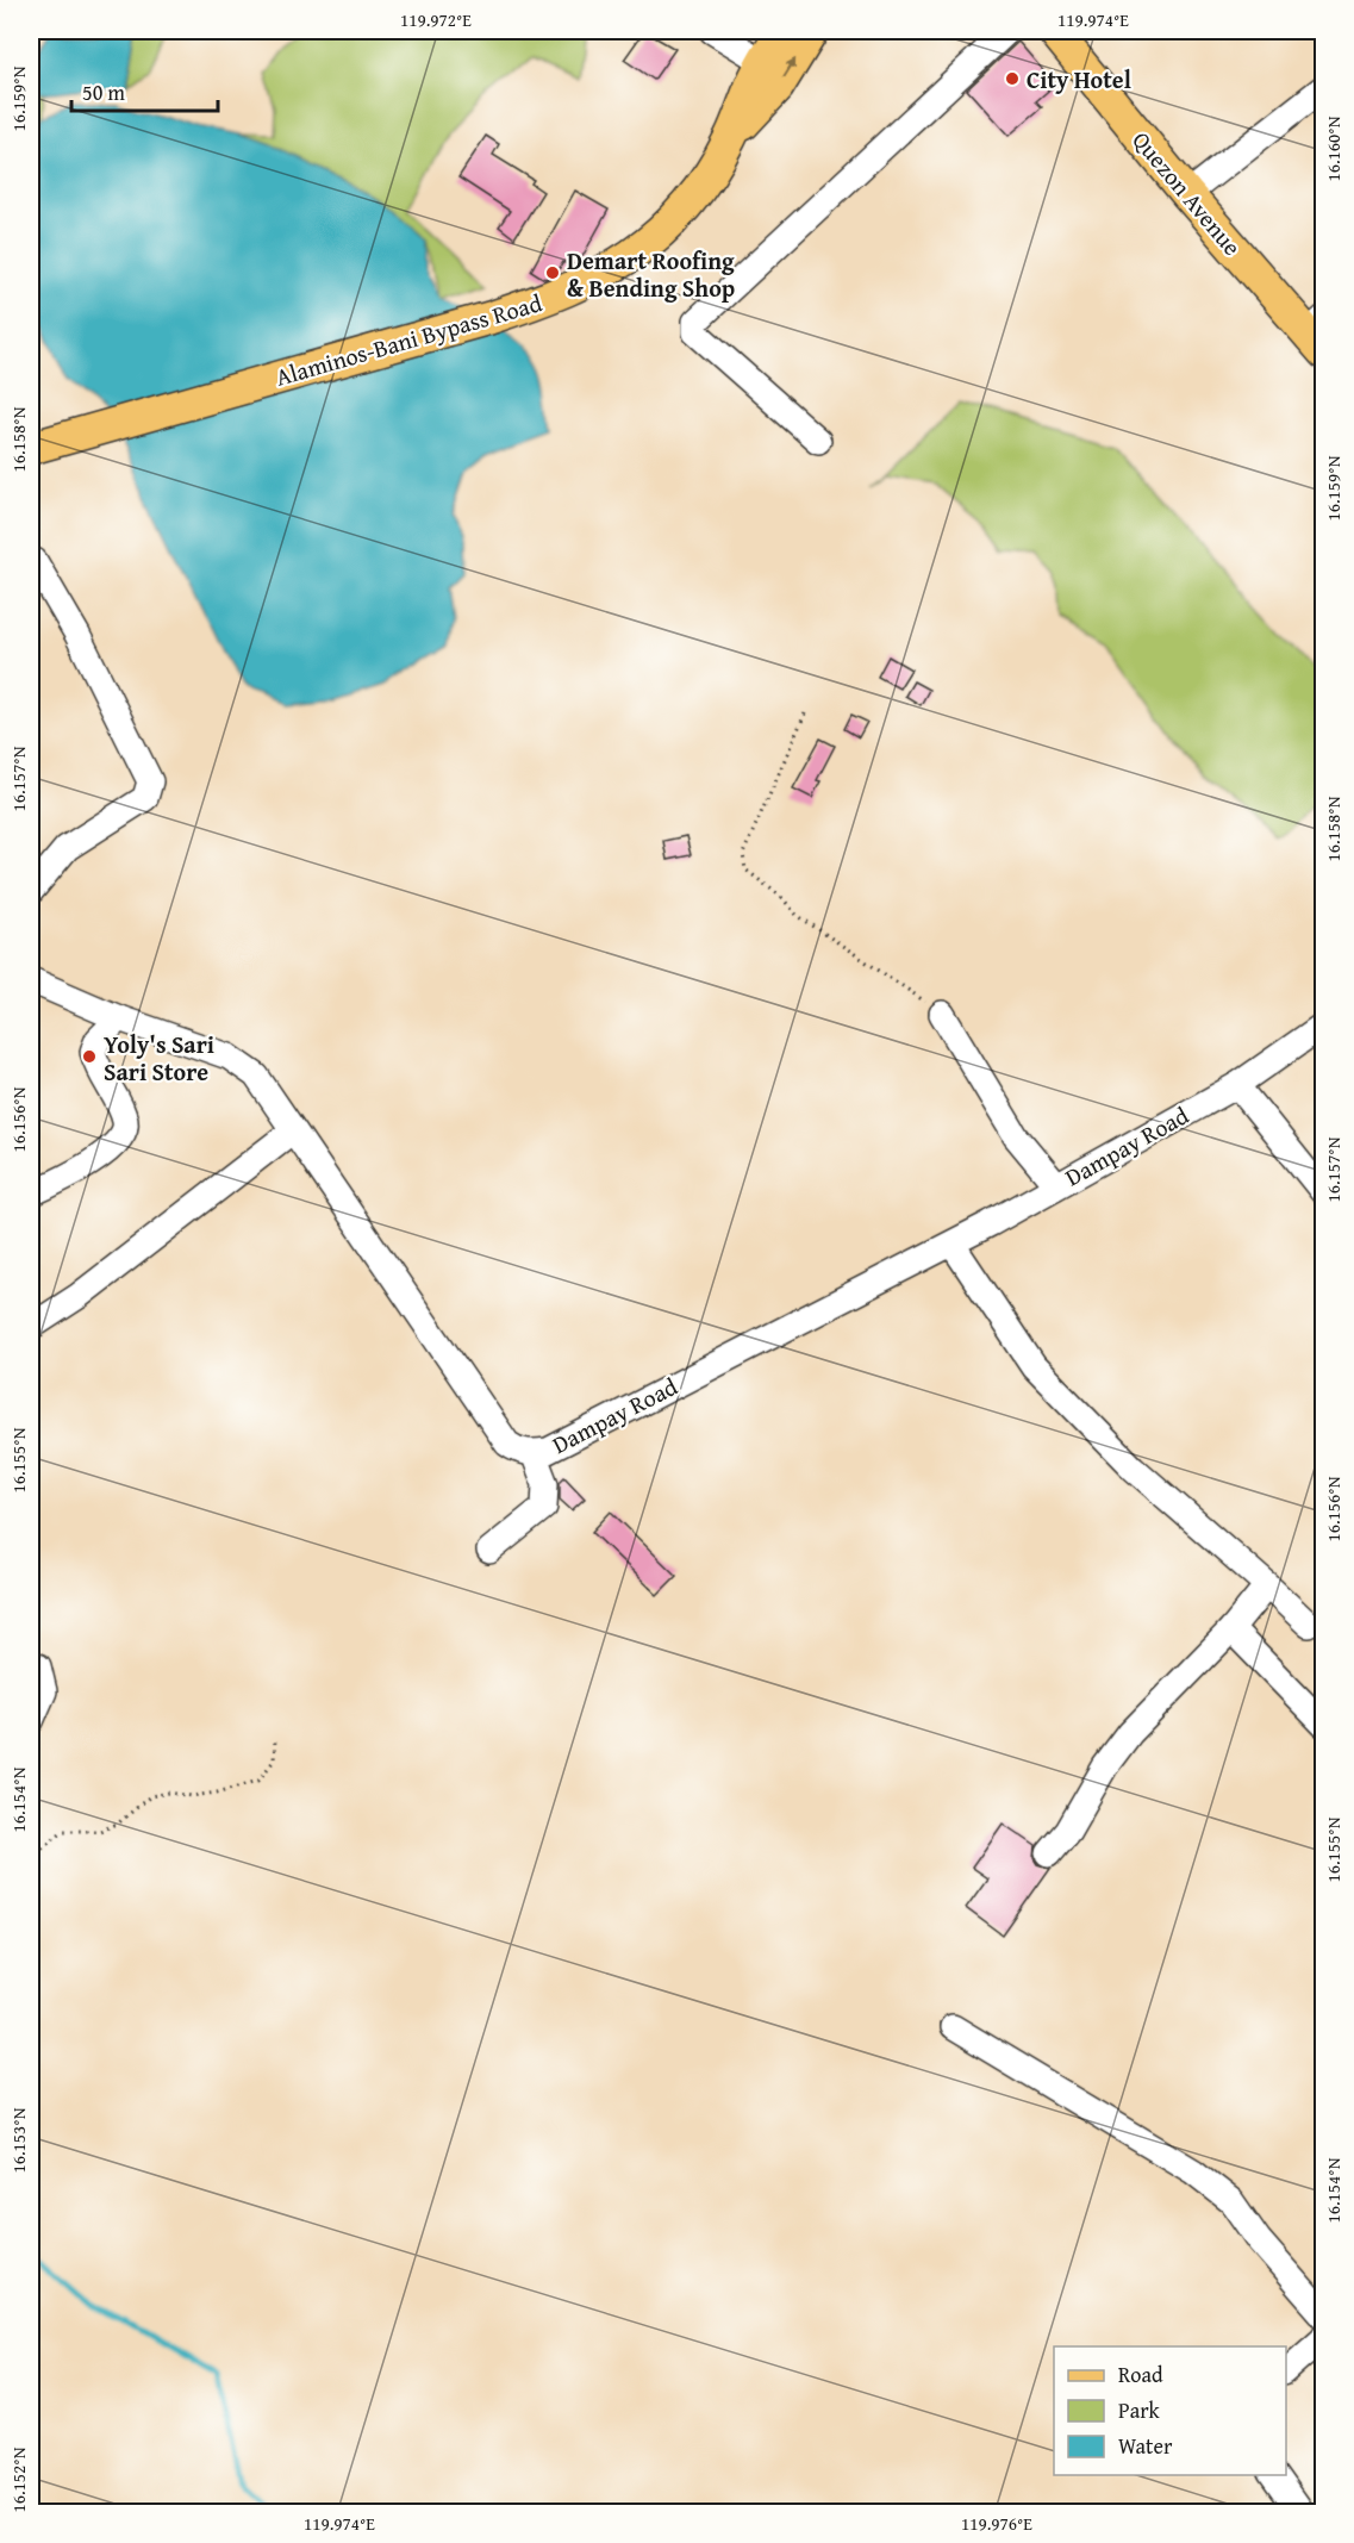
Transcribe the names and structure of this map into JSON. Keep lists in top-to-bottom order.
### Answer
{
  "streets": {
    "main road": ["Quezon Avenue", "Alaminos-Bani Bypass Road"],
    "street": ["Dampay Road"]
  },
  "places": ["City Hotel", "Demart Roofing & Bending Shop", "Yoly's Sari Sari Store"],
  "legend": ["Road", "Park", "Water"],
  "scale_bar": "50 m",
  "coordinates": [
    "119.972°E",
    "119.974°E",
    "16.159°N",
    "16.160°N",
    "16.158°N",
    "16.157°N",
    "16.156°N",
    "16.155°N",
    "16.154°N",
    "16.153°N",
    "16.152°N",
    "119.976°E"
  ]
}
